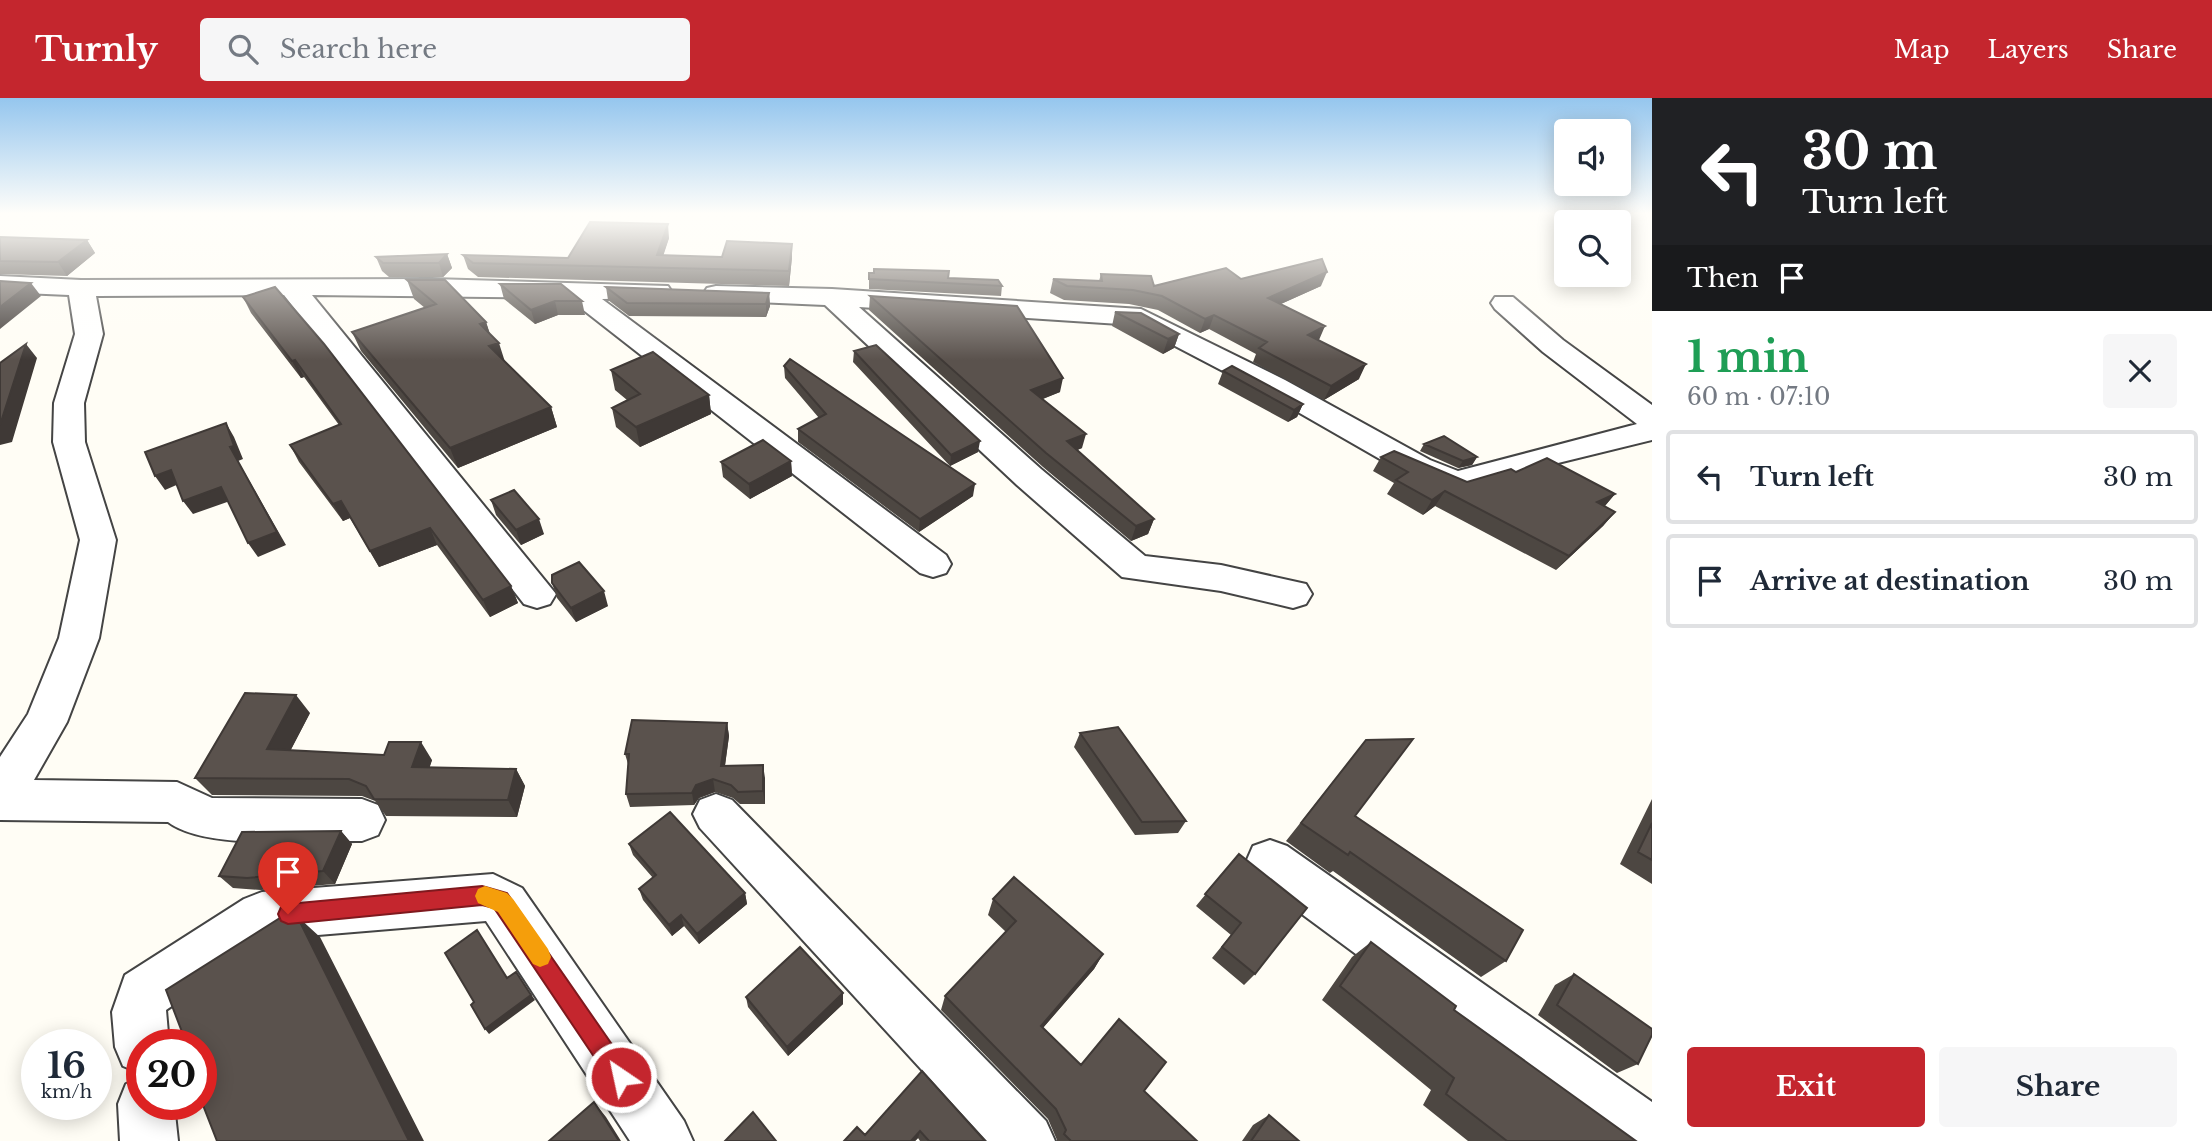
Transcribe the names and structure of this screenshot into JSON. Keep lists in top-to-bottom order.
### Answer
{
  "page": {
    "header": "Turnly",
    "search": "Search here",
    "nav": ["Map", "Layers", "Share"],
    "turn": ["30 m", "Turn left"],
    "then": "Then",
    "heading": ["1 min", "60 m · 07:10"],
    "list": [
      {
        "name": "Turn left",
        "value": "30 m"
      },
      {
        "name": "Arrive at destination",
        "value": "30 m"
      }
    ],
    "speed": "16 km/h",
    "limit": "20",
    "buttons": ["Exit", "Share"]
  }
}
